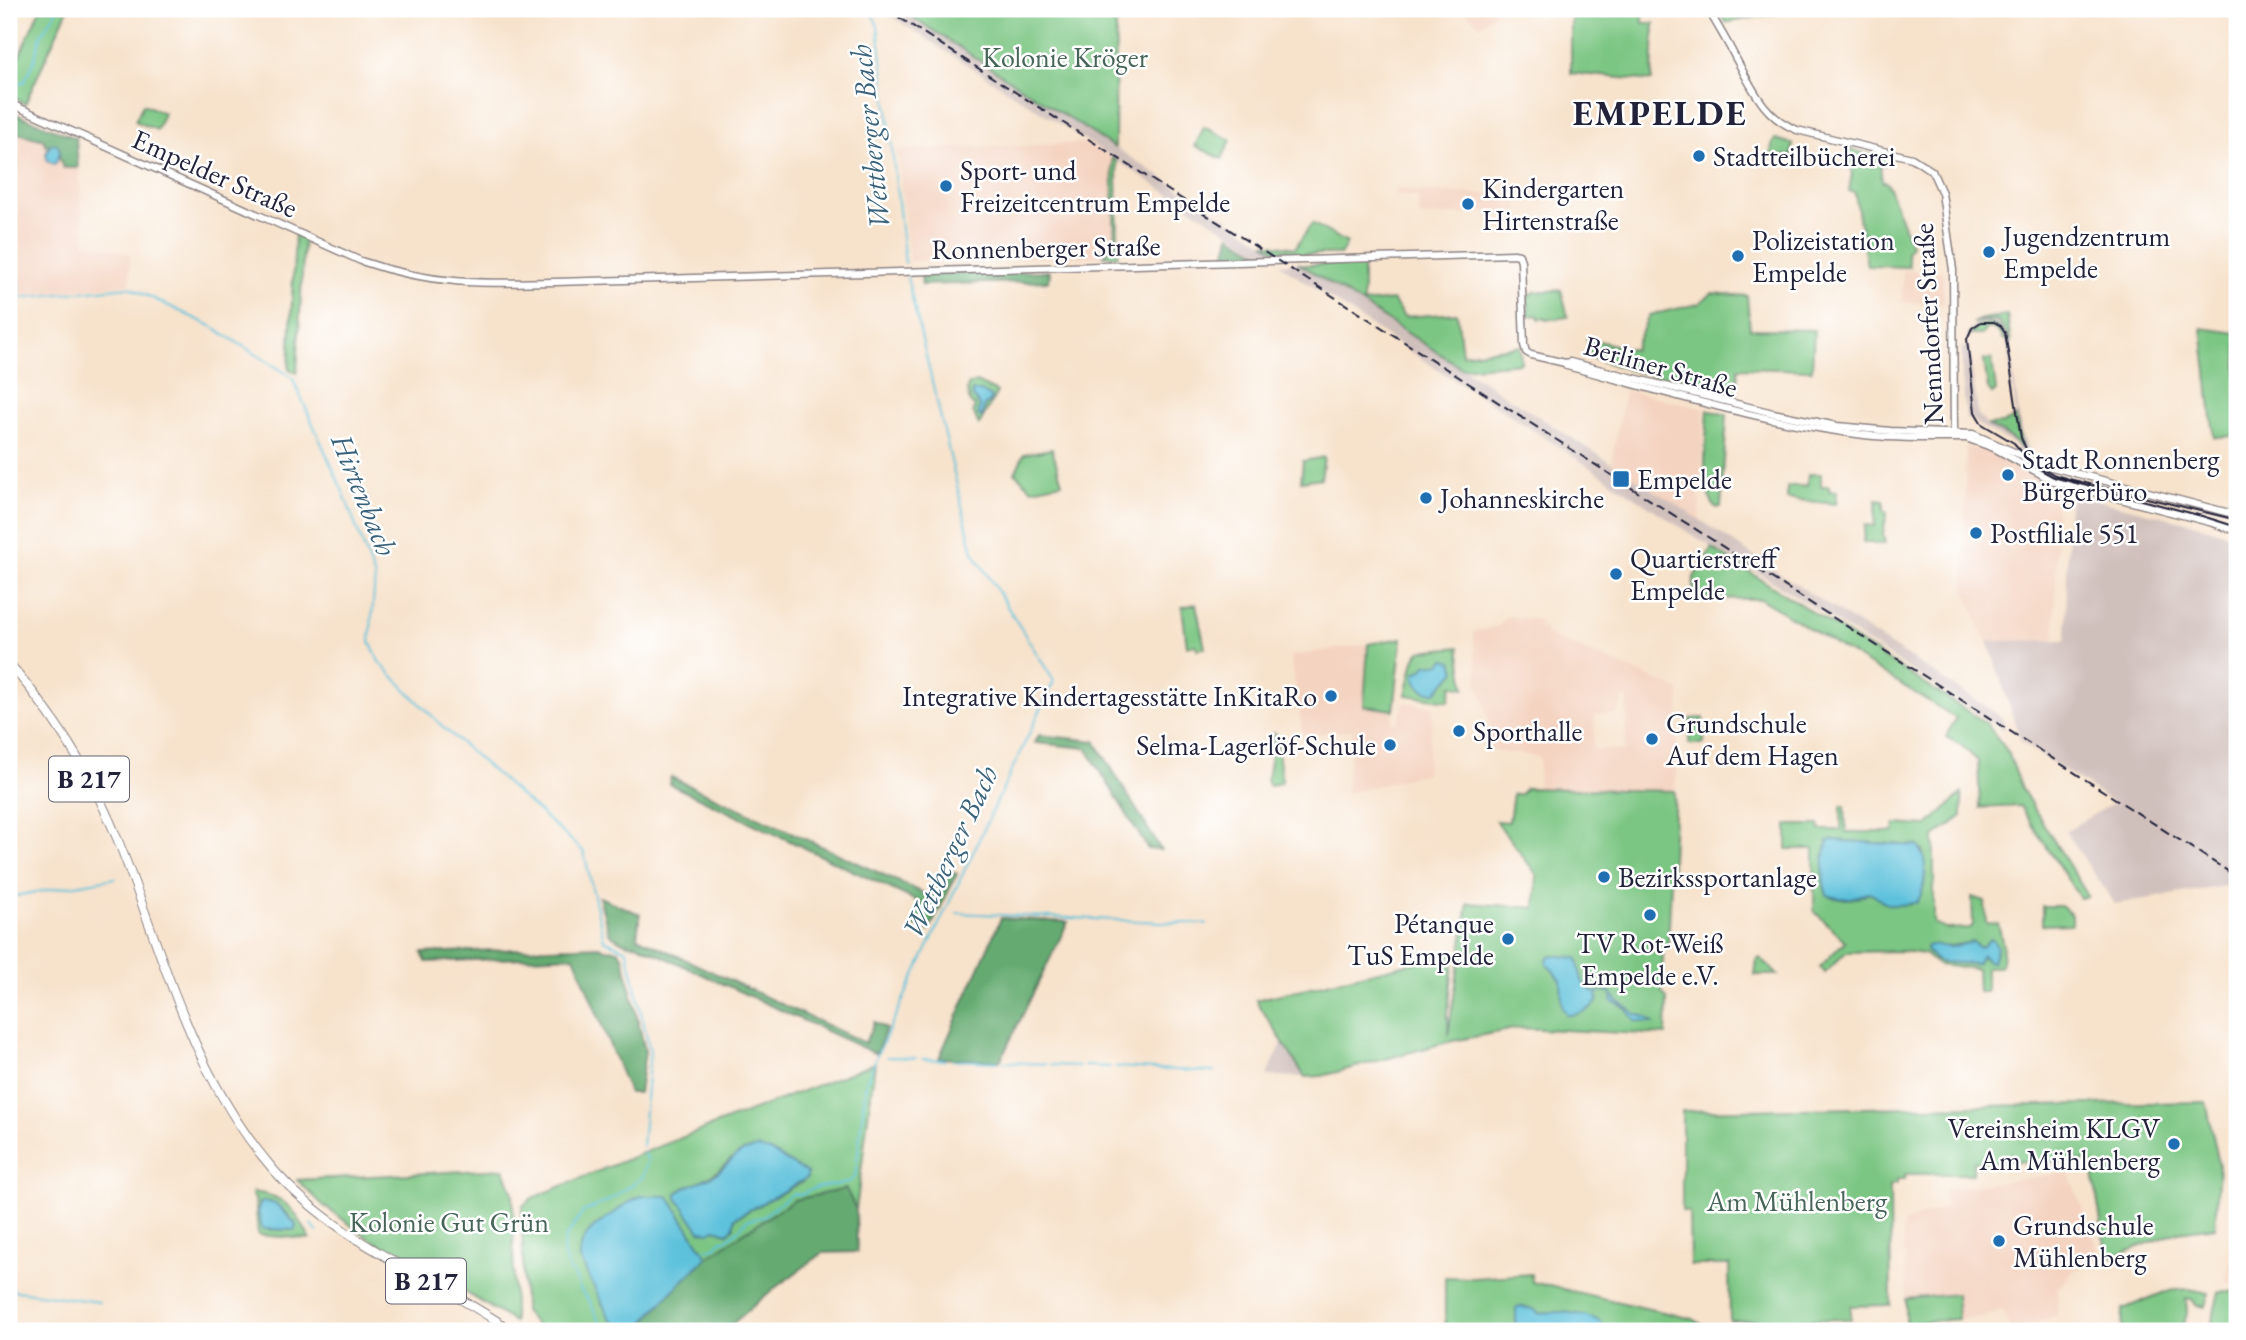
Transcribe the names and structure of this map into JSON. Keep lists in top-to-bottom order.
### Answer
{
  "streets": {
    "main road": ["B 217"],
    "street": [
      "Empelder Straße",
      "Ronnenberger Straße",
      "Nenndorfer Straße",
      "Berliner Straße"
    ]
  },
  "crossings": [
    ["Empelder Straße", "Ronnenberger Straße"],
    ["Ronnenberger Straße", "Berliner Straße"],
    ["Nenndorfer Straße", "Berliner Straße"]
  ],
  "districts": ["EMPELDE"],
  "water": ["Wettberger Bach", "Hirtenbach"],
  "parks": ["Kolonie Kröger", "Am Mühlenberg", "Kolonie Gut Grün"],
  "places": {
    "other": [
      "Stadtteilbücherei",
      "Sport- und Freizeitcentrum Empelde",
      "Kindergarten Hirtenstraße",
      "Jugendzentrum Empelde",
      "Polizeistation Empelde",
      "Stadt Ronnenberg Bürgerbüro",
      "Johanneskirche",
      "Postfiliale 551",
      "Quartierstreff Empelde",
      "Integrative Kindertagesstätte InKitaRo",
      "Sporthalle",
      "Grundschule Auf dem Hagen",
      "Selma-Lagerlöf-Schule",
      "Bezirkssportanlage",
      "TV Rot-Weiß Empelde e.V.",
      "Pétanque TuS Empelde",
      "Vereinsheim KLGV Am Mühlenberg",
      "Grundschule Mühlenberg"
    ],
    "transit": ["Empelde"]
  }
}
